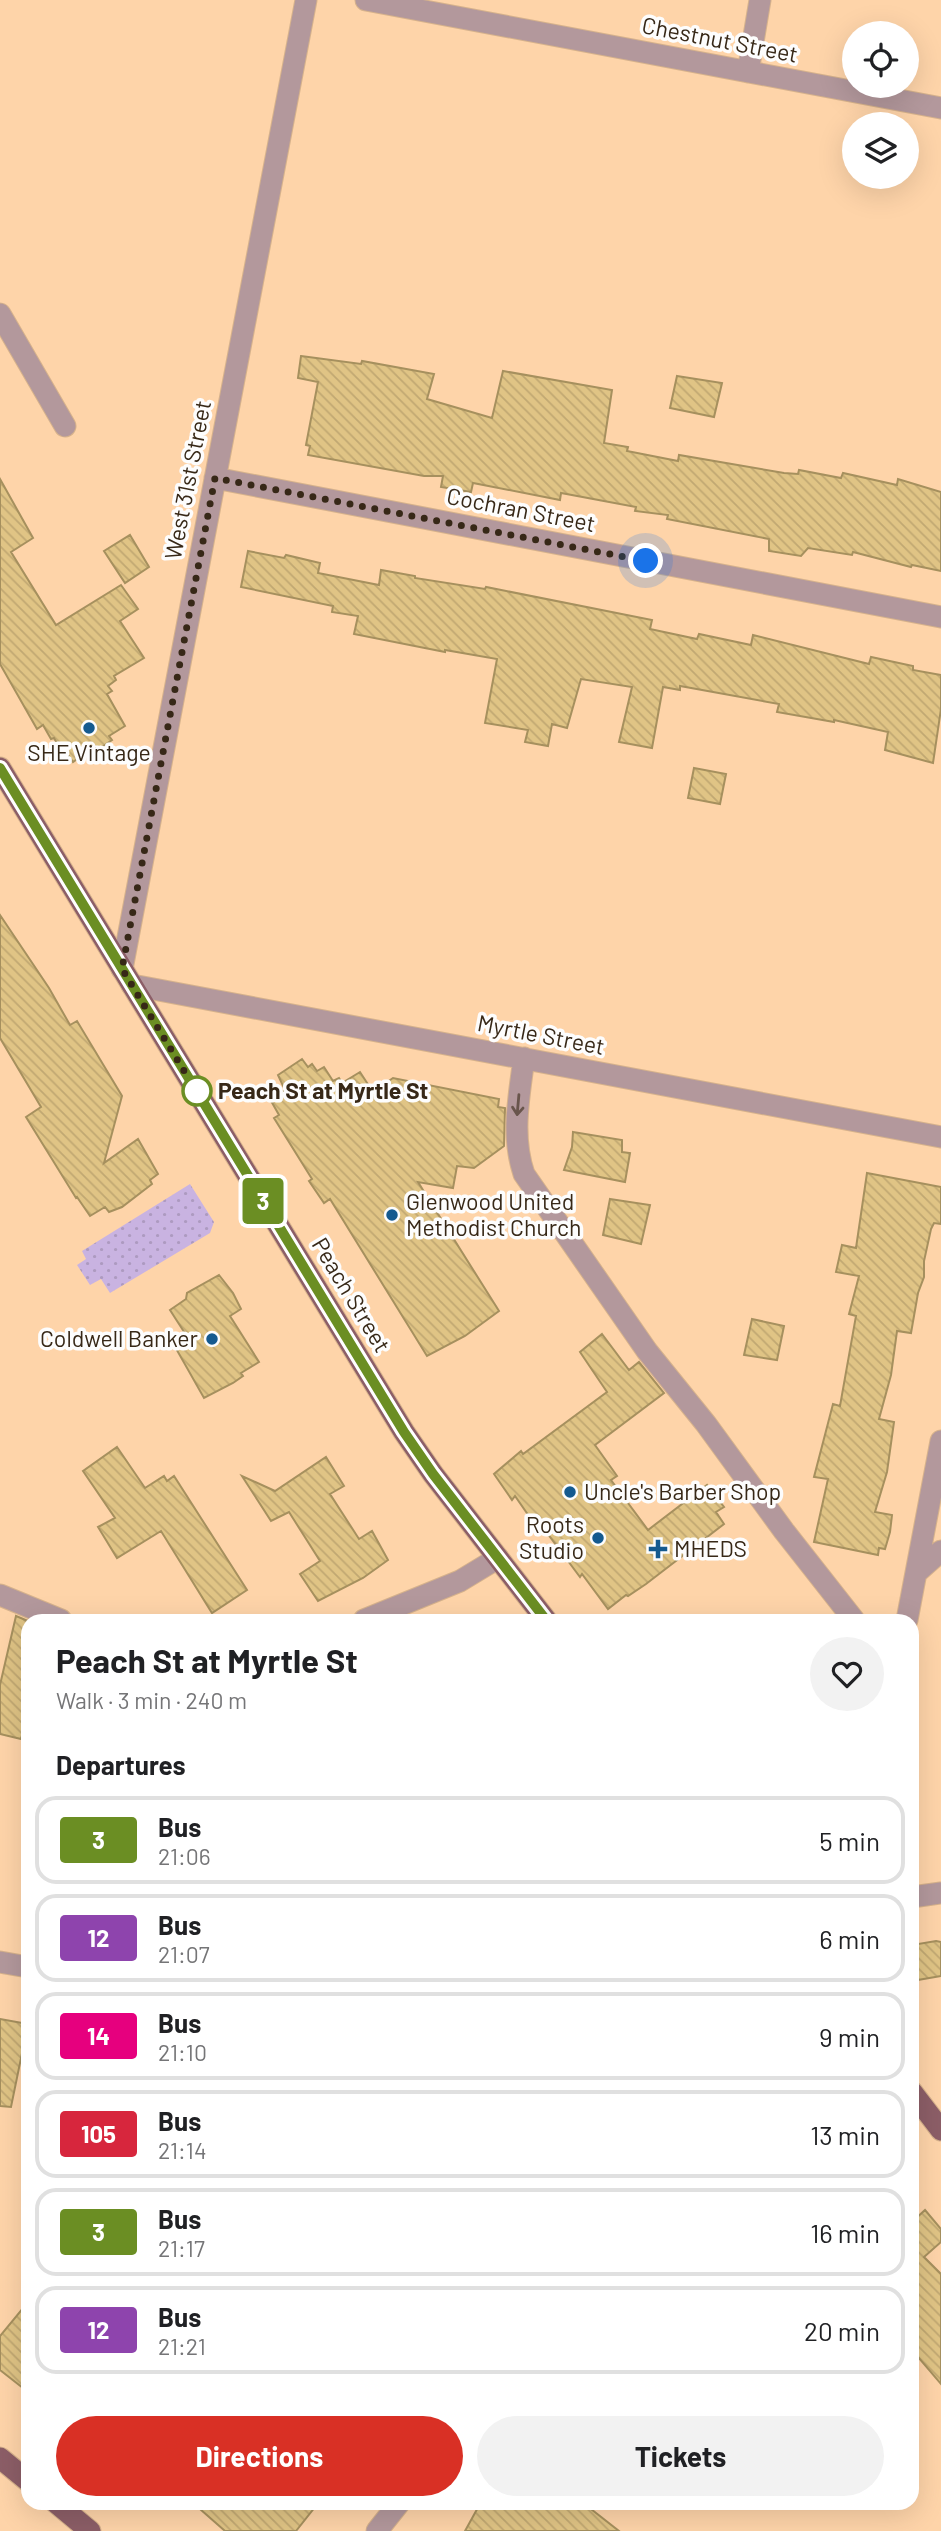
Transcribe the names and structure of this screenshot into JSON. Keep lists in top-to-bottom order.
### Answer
{
  "streets": {
    "main road": ["Peach Street"],
    "street": [
      "Chestnut Street",
      "West 31st Street",
      "Cochran Street",
      "Myrtle Street"
    ]
  },
  "crossings": [
    ["West 31st Street", "Cochran Street"],
    ["West 31st Street", "Myrtle Street"],
    ["West 31st Street", "Peach Street"],
    ["Myrtle Street", "Peach Street"]
  ],
  "places": {
    "other": [
      "SHE Vintage",
      "Peach St at Myrtle St",
      "Glenwood United Methodist Church",
      "Coldwell Banker",
      "Uncle's Barber Shop",
      "Roots Studio"
    ],
    "health": ["MHEDS"]
  },
  "lines": ["bus line 3"],
  "page": {
    "on_map": "3",
    "heading": [
      ["Peach St at Myrtle St", "Walk · 3 min · 240 m"],
      "Departures"
    ],
    "list": [
      {
        "mark": "3",
        "name": "Bus",
        "note": "21:06",
        "value": "5 min"
      },
      {
        "mark": "12",
        "name": "Bus",
        "note": "21:07",
        "value": "6 min"
      },
      {
        "mark": "14",
        "name": "Bus",
        "note": "21:10",
        "value": "9 min"
      },
      {
        "mark": "105",
        "name": "Bus",
        "note": "21:14",
        "value": "13 min"
      },
      {
        "mark": "3",
        "name": "Bus",
        "note": "21:17",
        "value": "16 min"
      },
      {
        "mark": "12",
        "name": "Bus",
        "note": "21:21",
        "value": "20 min"
      }
    ],
    "buttons": ["Directions", "Tickets"]
  }
}
